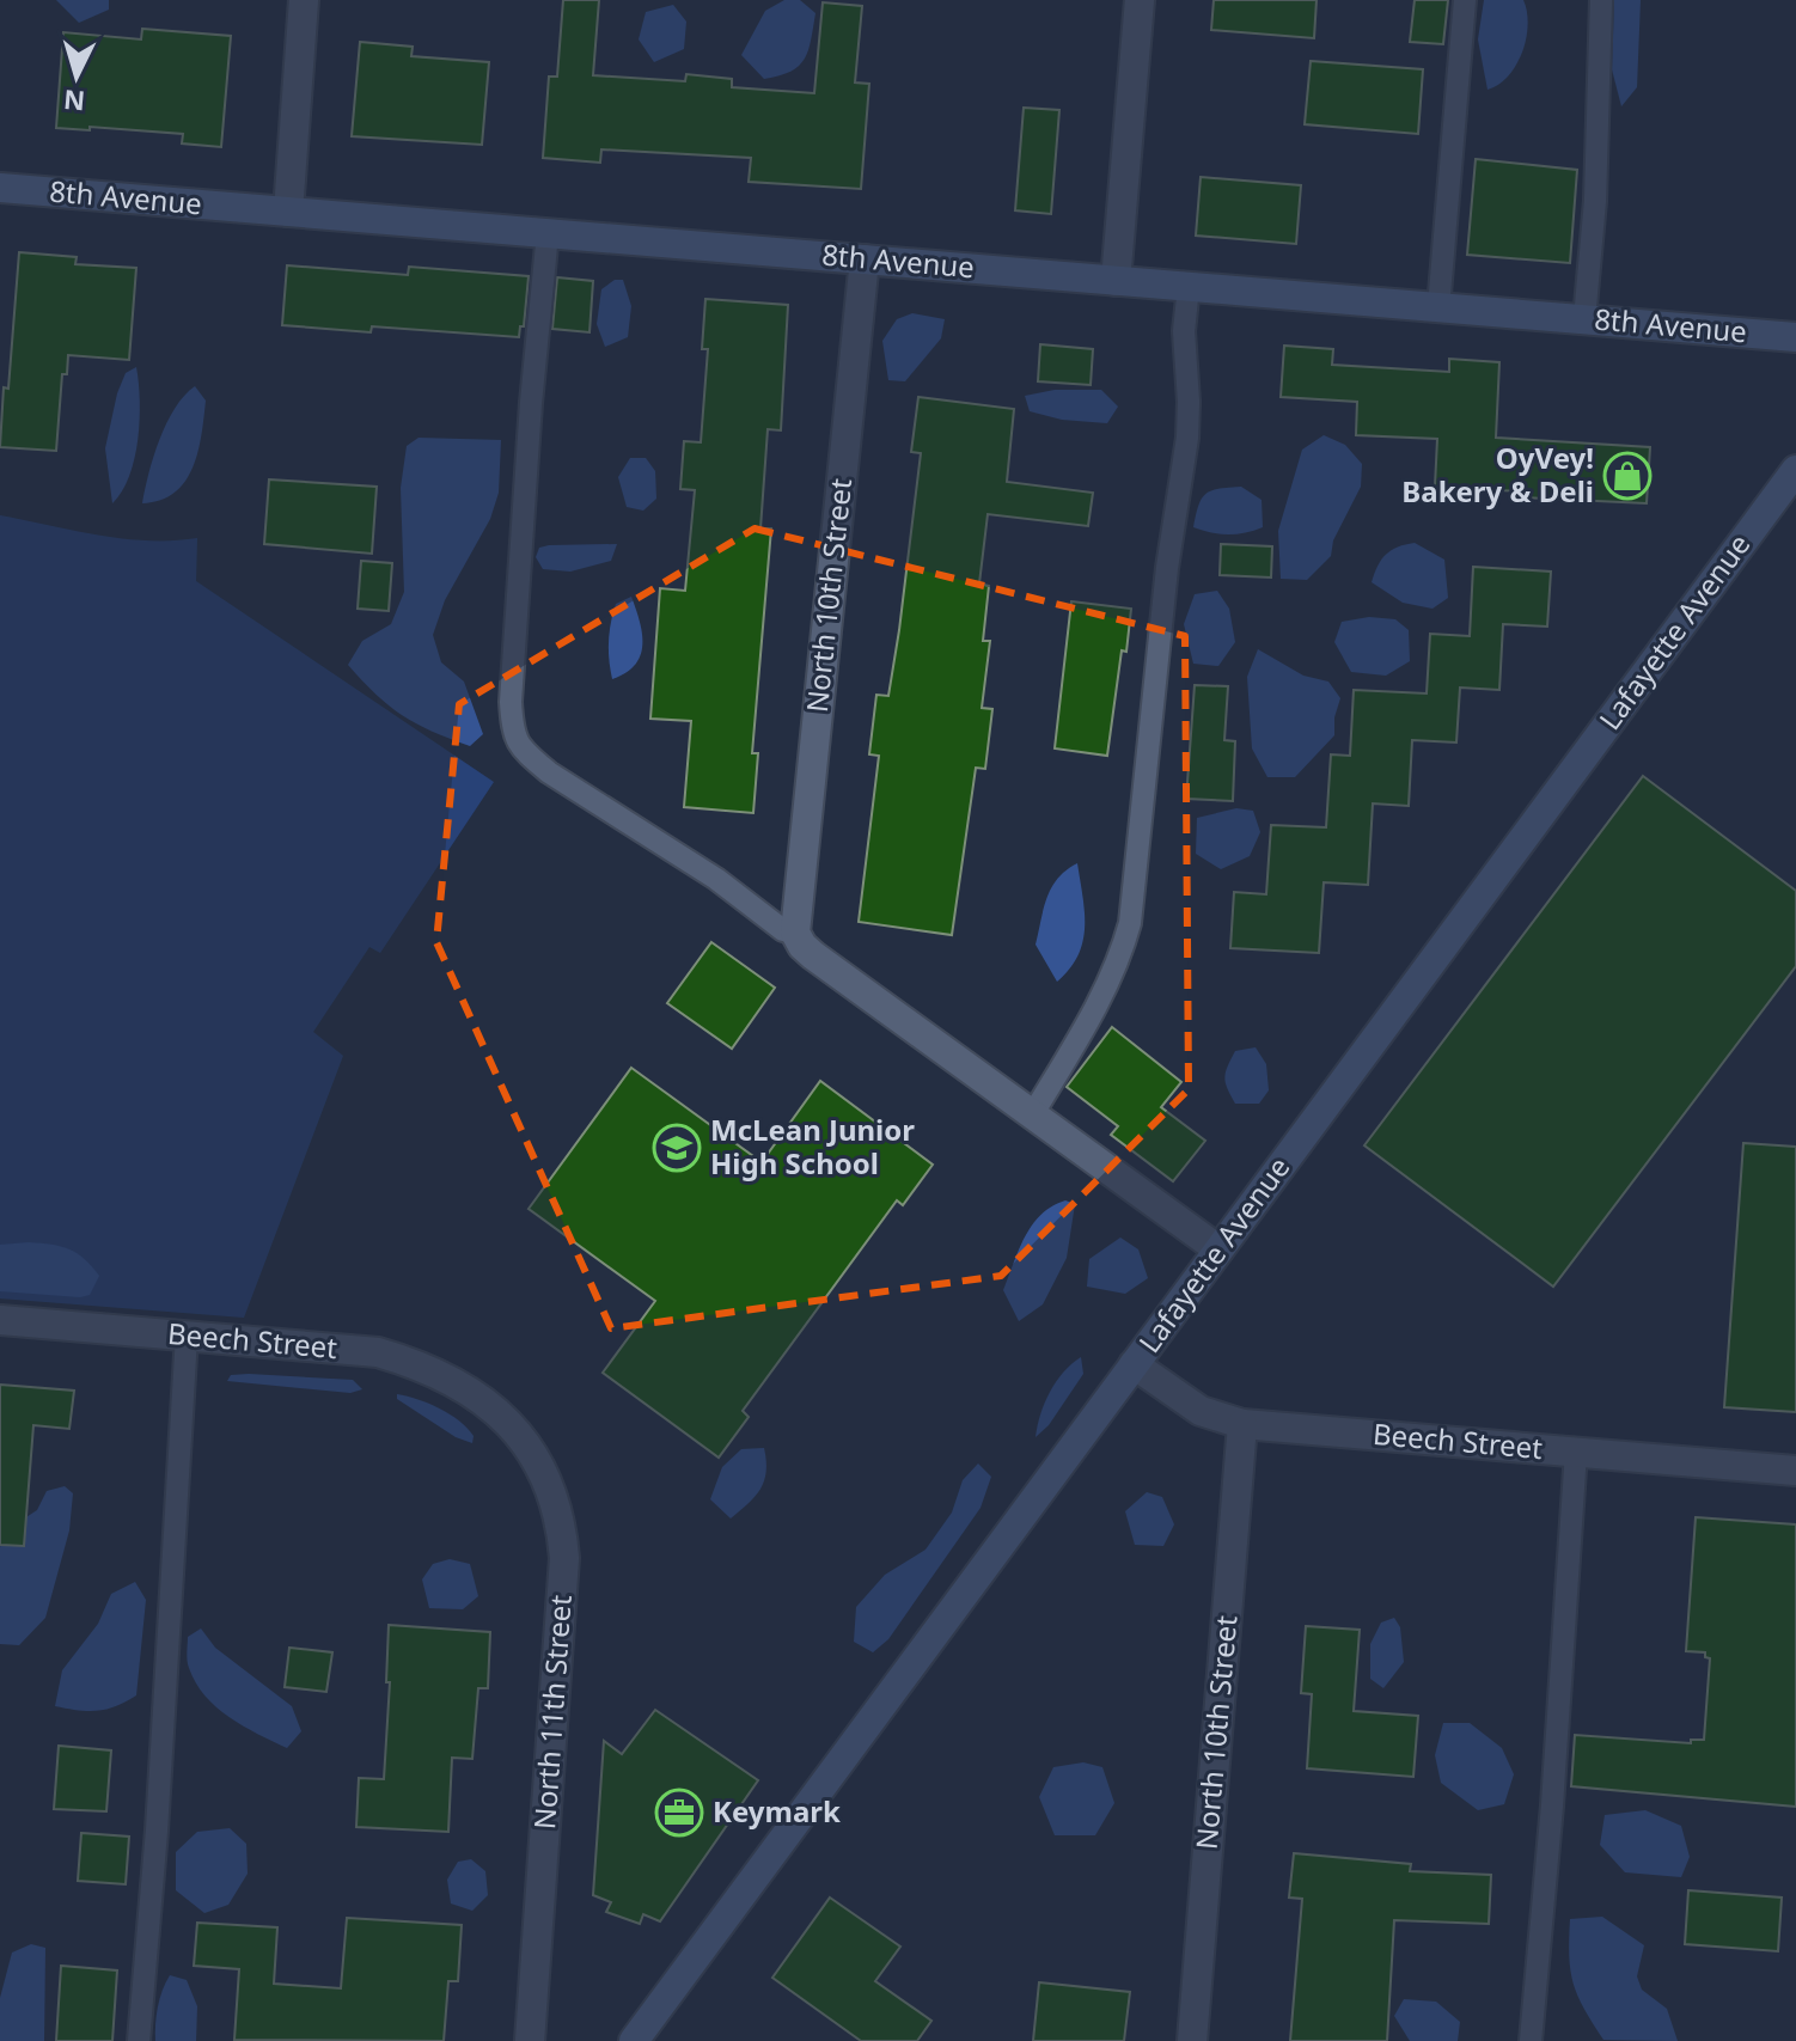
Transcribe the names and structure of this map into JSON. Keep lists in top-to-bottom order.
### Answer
{
  "streets": {
    "street": [
      "8th Avenue",
      "North 10th Street",
      "Lafayette Avenue",
      "Beech Street",
      "North 11th Street"
    ]
  },
  "crossings": [
    ["8th Avenue", "North 10th Street"],
    ["North 10th Street", "Beech Street"],
    ["Lafayette Avenue", "Beech Street"],
    ["Beech Street", "North 11th Street"]
  ],
  "places": {
    "shop": ["OyVey! Bakery & Deli"],
    "school or university": ["McLean Junior High School"],
    "office": ["Keymark"]
  },
  "north": "bottom"
}
